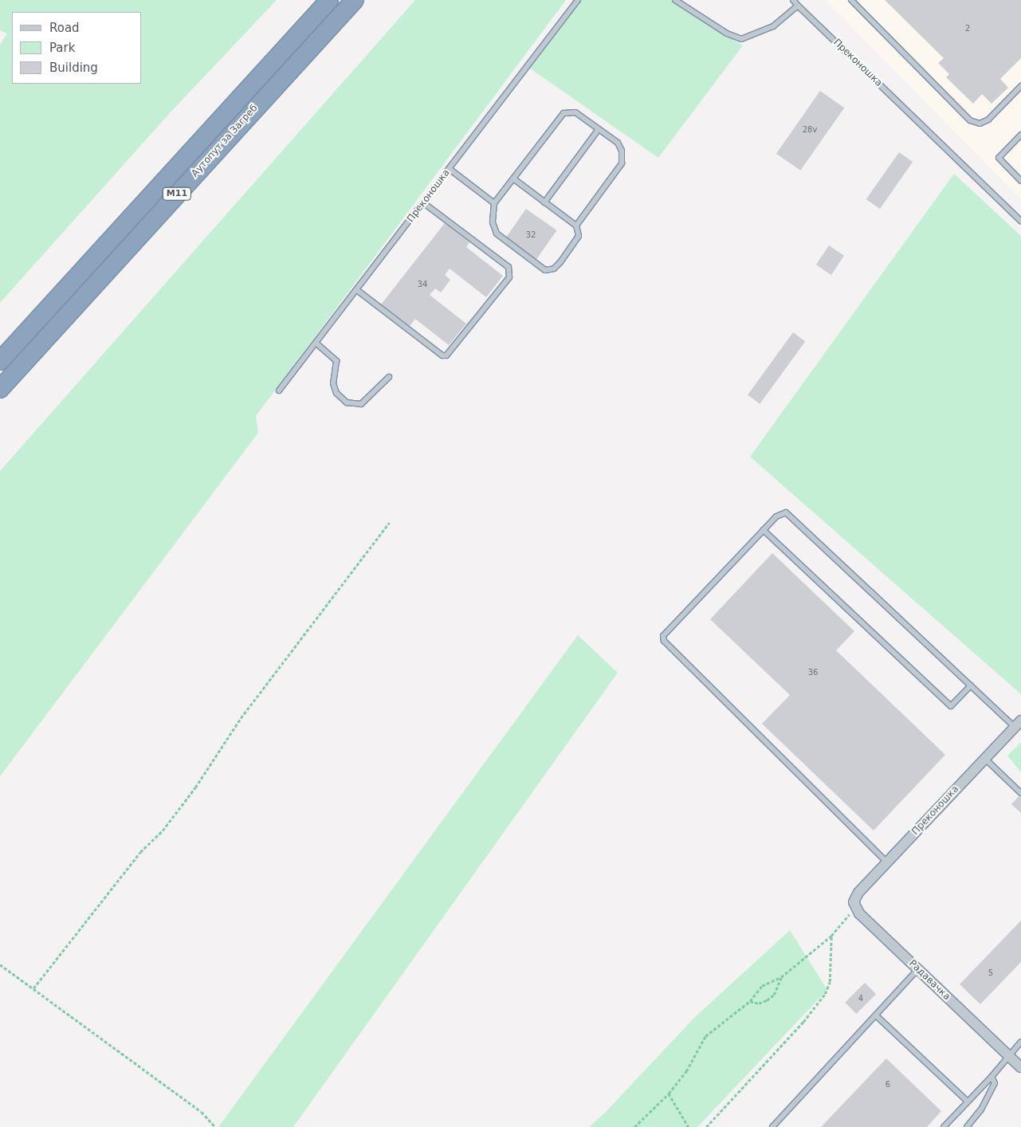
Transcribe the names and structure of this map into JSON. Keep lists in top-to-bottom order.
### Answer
{
  "streets": {
    "highway": ["Аутопут за Загреб", "M11"],
    "street": ["Преконошка", "Радавачка"]
  },
  "crossings": [
    ["Преконошка", "Радавачка"]
  ],
  "house_numbers": [
    "2",
    "28v",
    "32",
    "34",
    "36",
    "5",
    "4",
    "6"
  ],
  "legend": ["Road", "Park", "Building"]
}
